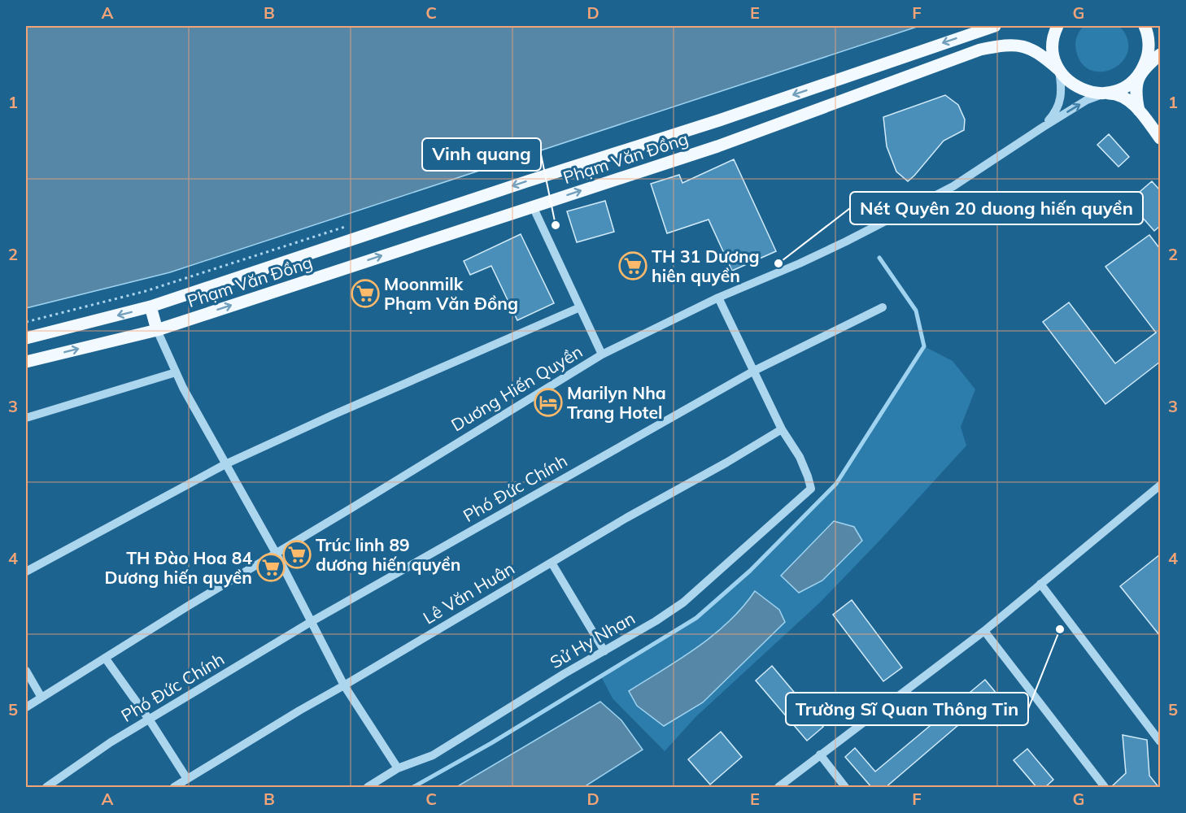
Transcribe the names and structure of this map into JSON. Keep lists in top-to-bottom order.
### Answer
{
  "streets": {
    "main road": ["Phạm Văn Đồng"],
    "street": [
      "Duơng Hiến Quyền",
      "Phó Đức Chính",
      "Lê Văn Huân",
      "Sử Hy Nhan"
    ]
  },
  "crossings": [
    ["Phạm Văn Đồng", "Duơng Hiến Quyền"],
    ["Lê Văn Huân", "Sử Hy Nhan"]
  ],
  "places": {
    "other": ["Vinh quang", "Nét Quyên 20 duong hiến quyền", "Trường Sĩ Quan Thông Tin"],
    "supermarket": [
      "TH 31 Dương hiên quyền",
      "Moonmilk Phạm Văn Đồng",
      "Trúc linh 89 dương hiến quyền",
      "TH Đào Hoa 84 Dương hiến quyền"
    ],
    "hotel": ["Marilyn Nha Trang Hotel"]
  },
  "grid": {
    "columns": [
      "A",
      "B",
      "C",
      "D",
      "E",
      "F",
      "G"
    ],
    "rows": [
      "1",
      "2",
      "3",
      "4",
      "5"
    ]
  }
}
